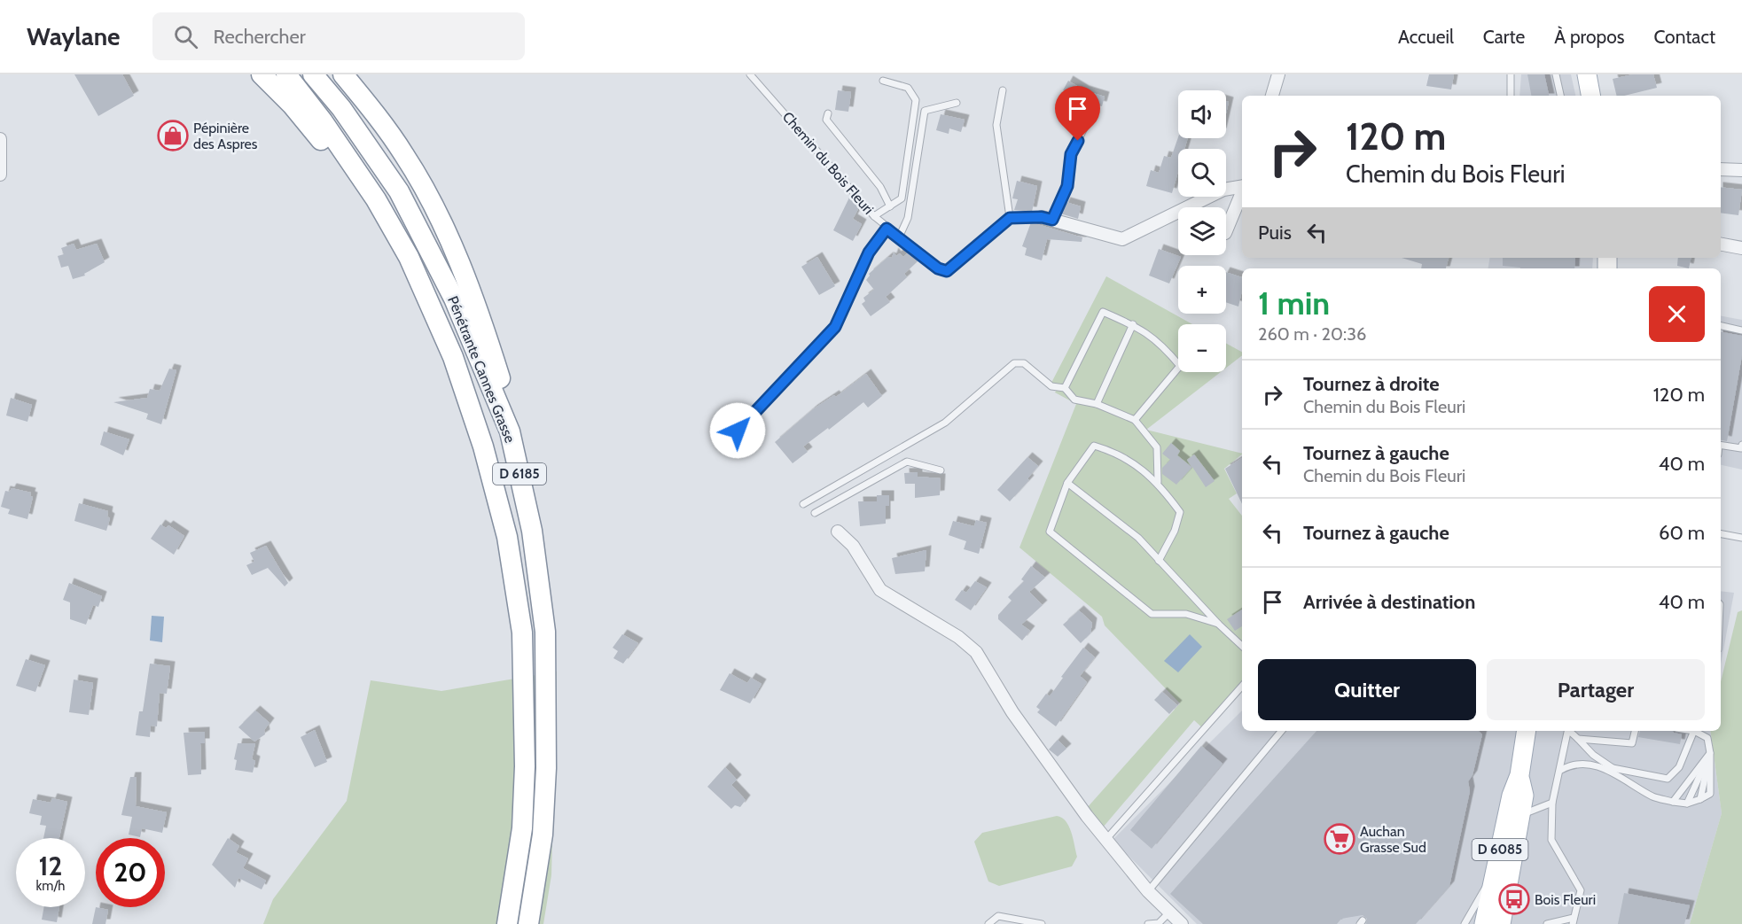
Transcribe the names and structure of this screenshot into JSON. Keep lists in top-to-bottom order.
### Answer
{
  "streets": {
    "highway": ["Pénétrante Cannes Grasse", "D 6185"],
    "main road": ["D 6085"],
    "lane": ["Chemin du Bois Fleuri"]
  },
  "places": {
    "shop": ["Pépinière des Aspres"],
    "supermarket": ["Auchan Grasse Sud"],
    "bus stop": ["Bois Fleuri"]
  },
  "page": {
    "header": "Waylane",
    "search": "Rechercher",
    "nav": [
      "Accueil",
      "Carte",
      "À propos",
      "Contact"
    ],
    "map_buttons": ["+", "−"],
    "turn": ["120 m", "Chemin du Bois Fleuri"],
    "then": "Puis",
    "heading": ["1 min", "260 m · 20:36"],
    "list": [
      {
        "name": "Tournez à droite",
        "note": "Chemin du Bois Fleuri",
        "value": "120 m"
      },
      {
        "name": "Tournez à gauche",
        "note": "Chemin du Bois Fleuri",
        "value": "40 m"
      },
      {
        "name": "Tournez à gauche",
        "value": "60 m"
      },
      {
        "name": "Arrivée à destination",
        "value": "40 m"
      }
    ],
    "buttons": ["Quitter", "Partager"],
    "speed": "12 km/h",
    "limit": "20"
  }
}
